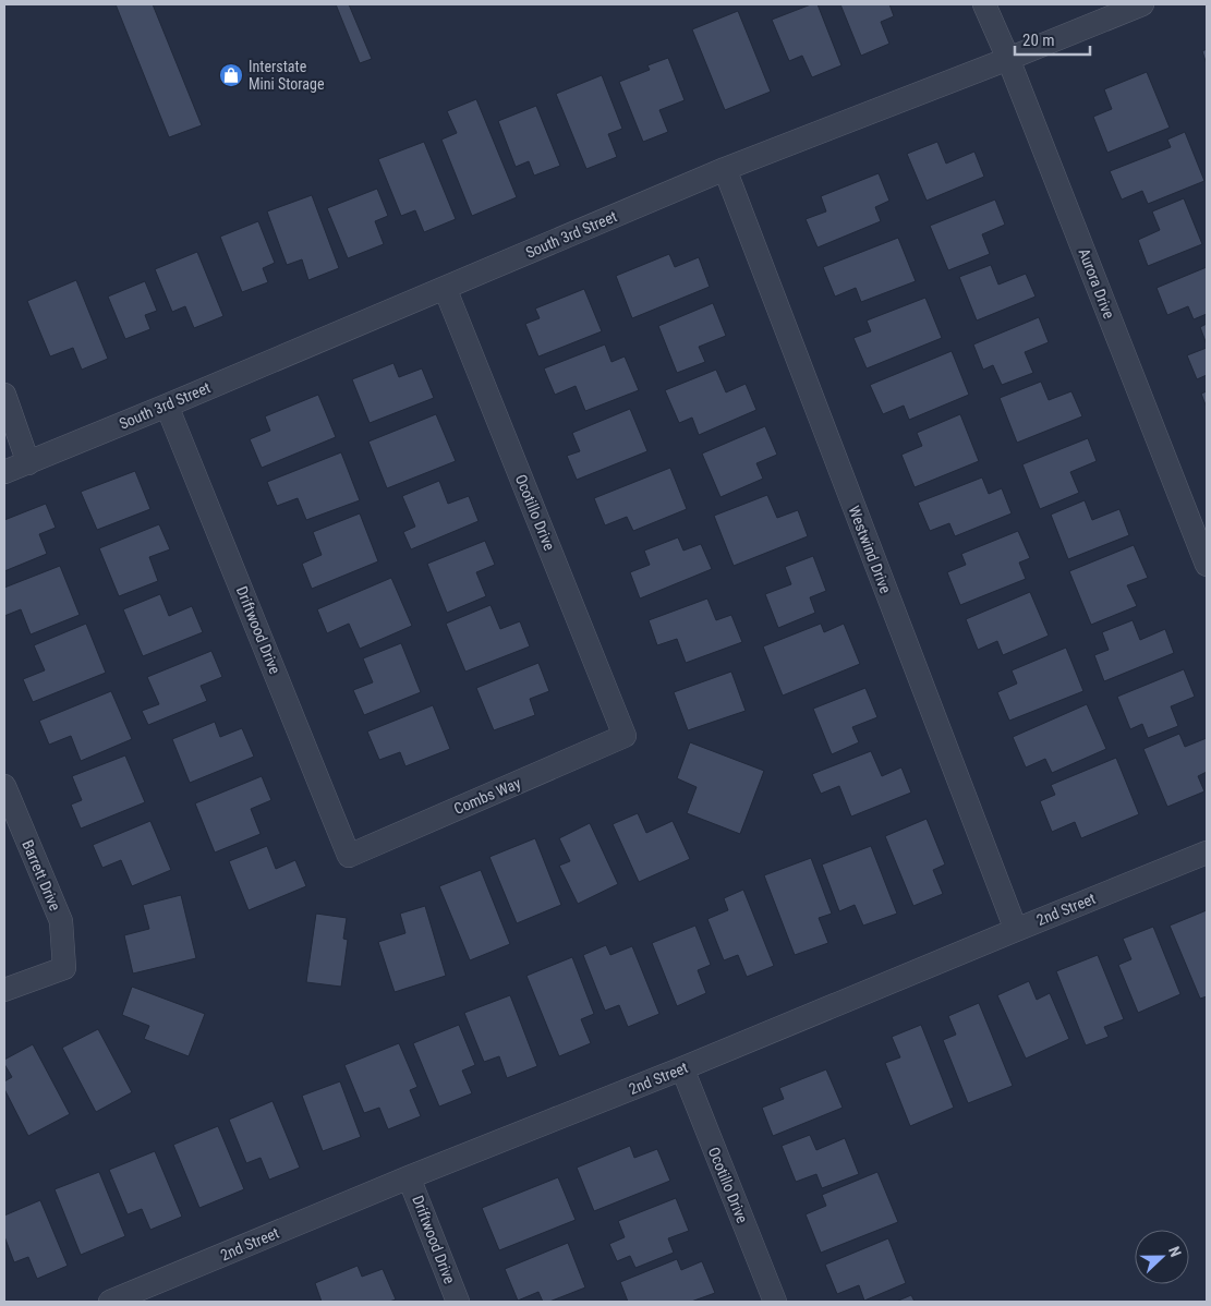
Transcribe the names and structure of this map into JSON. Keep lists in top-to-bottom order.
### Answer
{
  "streets": {
    "street": [
      "South 3rd Street",
      "Aurora Drive",
      "Ocotillo Drive",
      "Westwind Drive",
      "Driftwood Drive",
      "Combs Way",
      "Barrett Drive",
      "2nd Street"
    ]
  },
  "crossings": [
    ["South 3rd Street", "Aurora Drive"],
    ["South 3rd Street", "Ocotillo Drive"],
    ["South 3rd Street", "Westwind Drive"],
    ["South 3rd Street", "Driftwood Drive"],
    ["Ocotillo Drive", "Combs Way"],
    ["Ocotillo Drive", "2nd Street"],
    ["Westwind Drive", "2nd Street"],
    ["Driftwood Drive", "Combs Way"],
    ["Driftwood Drive", "2nd Street"]
  ],
  "places": {
    "shop": ["Interstate Mini Storage"]
  },
  "scale_bar": "20 m",
  "north": "right"
}
